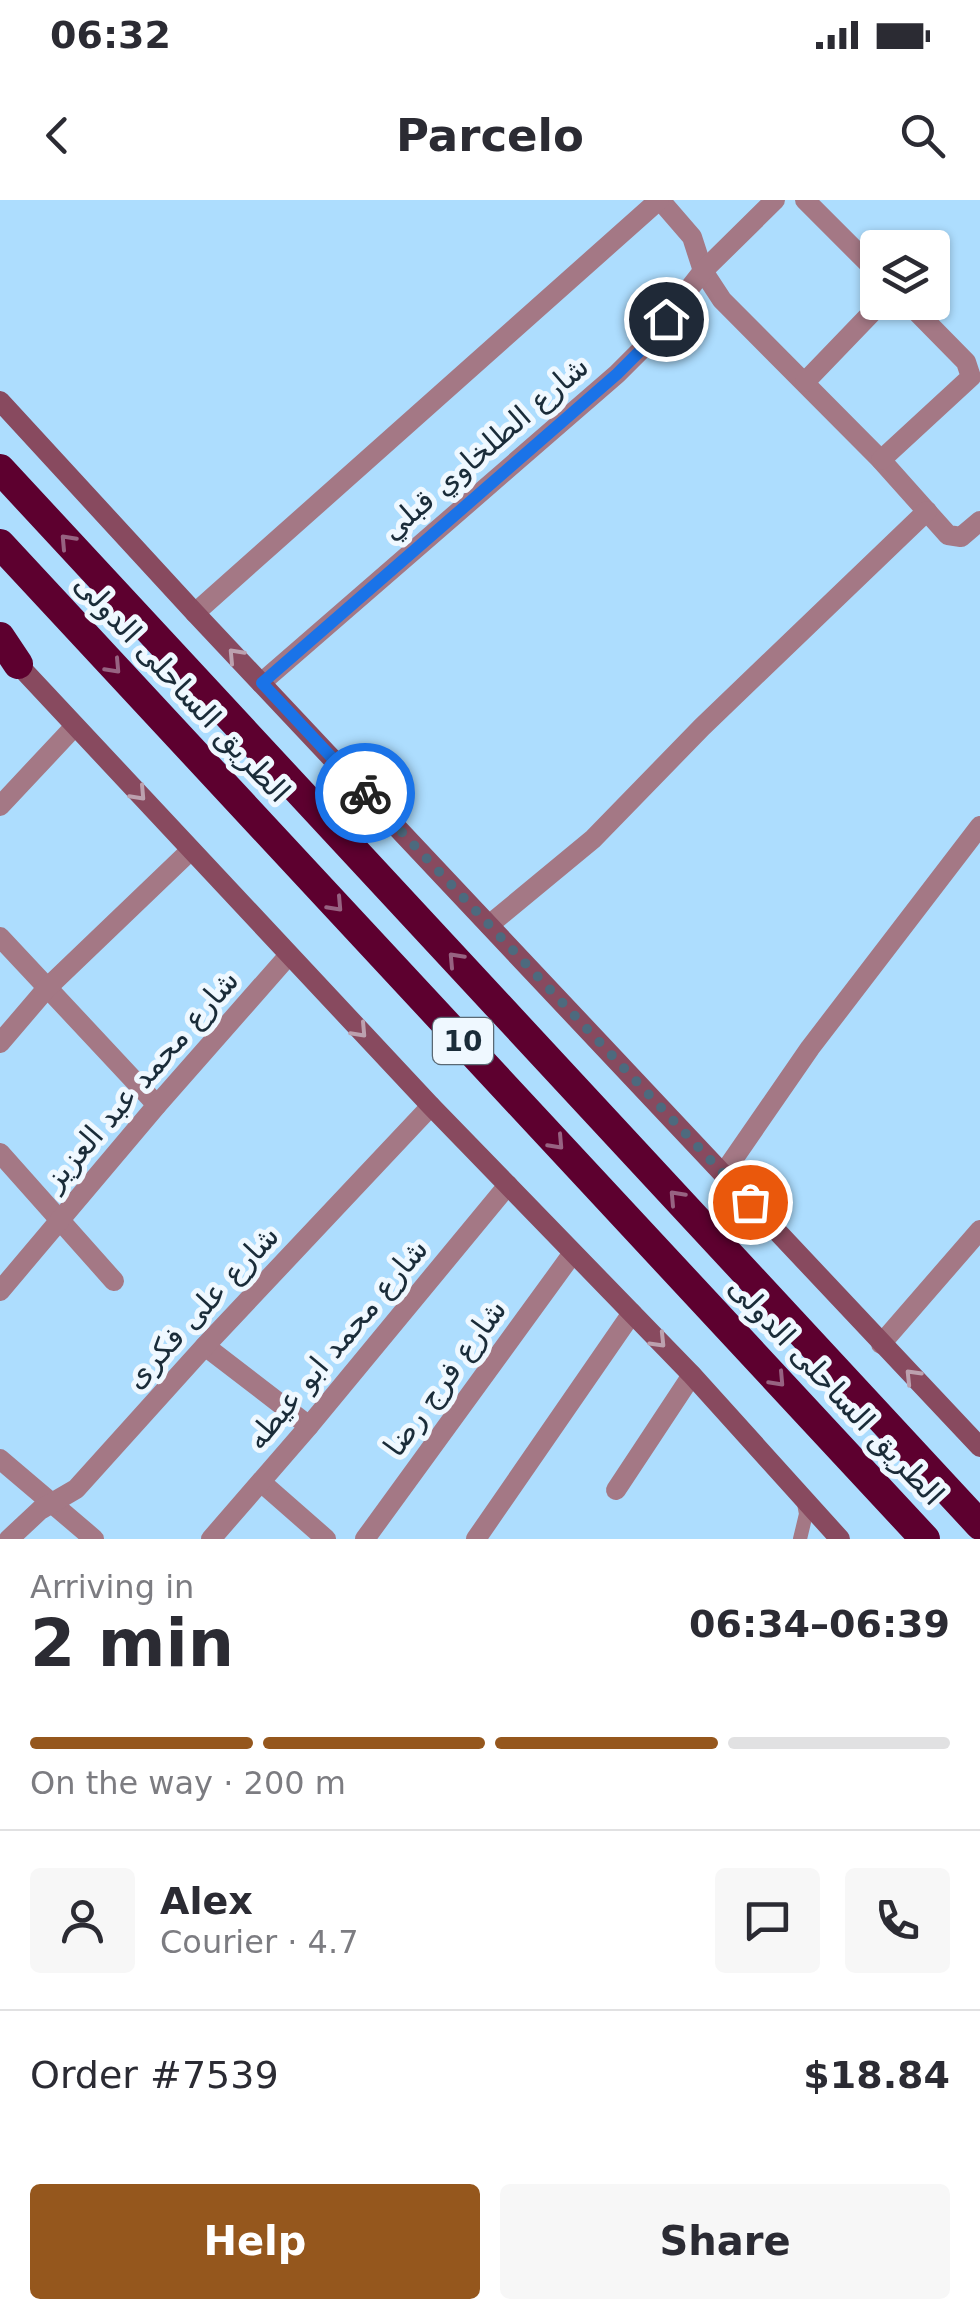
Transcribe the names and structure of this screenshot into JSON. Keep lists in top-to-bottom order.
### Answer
{
  "streets": {
    "highway": ["الطريق الساحلى الدولى", "10"],
    "street": [
      "شارع الطلخاوي قبلي",
      "شارع محمد عبد العزيز",
      "شارع على فكرى",
      "شارع محمد ابو عيطه",
      "شارع فرج رضا"
    ]
  },
  "page": {
    "status": "06:32",
    "header": "Parcelo",
    "heading": ["2 min", "Arriving in", "06:34–06:39"],
    "panel": [
      "Alex",
      "Courier · 4.7",
      "Order #7539",
      "$18.84"
    ],
    "bar": "On the way · 200 m",
    "buttons": ["Help", "Share"]
  }
}
